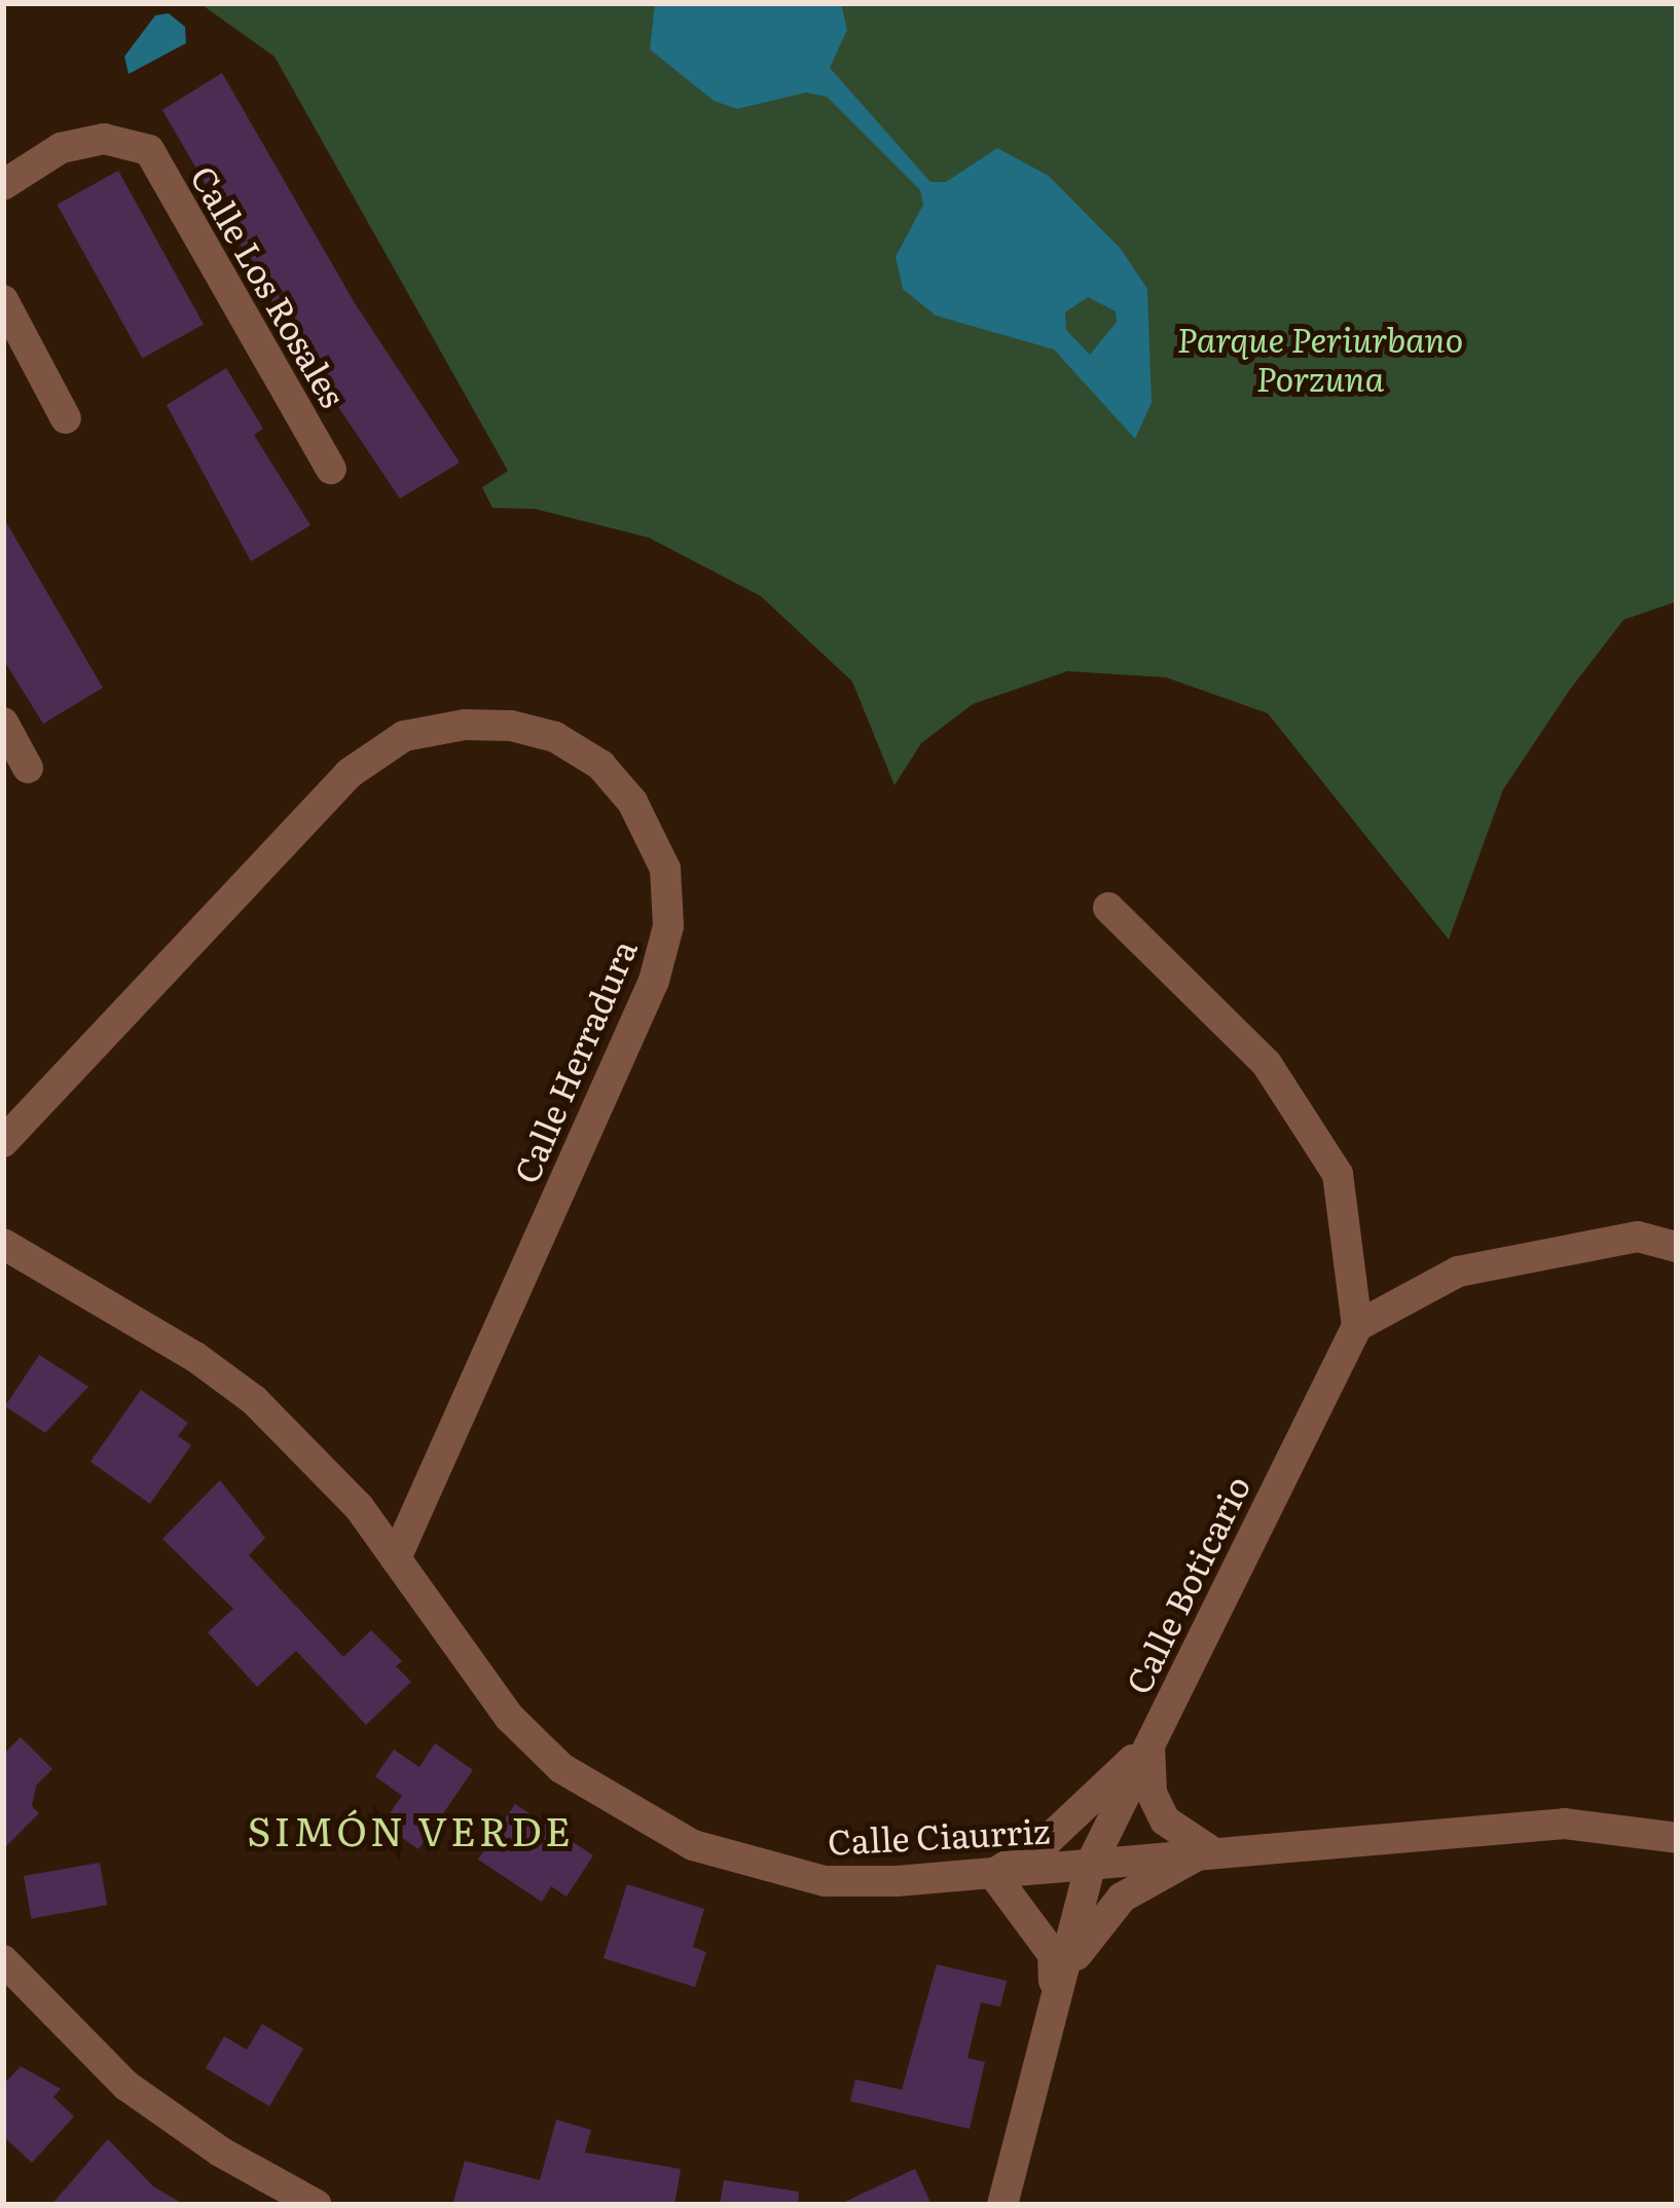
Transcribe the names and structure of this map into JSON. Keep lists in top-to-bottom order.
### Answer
{
  "streets": {
    "street": [
      "Calle Los Rosales",
      "Calle Herradura",
      "Calle Boticario",
      "Calle Ciaurriz"
    ]
  },
  "crossings": [
    ["Calle Herradura", "Calle Ciaurriz"],
    ["Calle Boticario", "Calle Ciaurriz"]
  ],
  "districts": ["SIMÓN VERDE"],
  "parks": ["Parque Periurbano Porzuna"]
}
